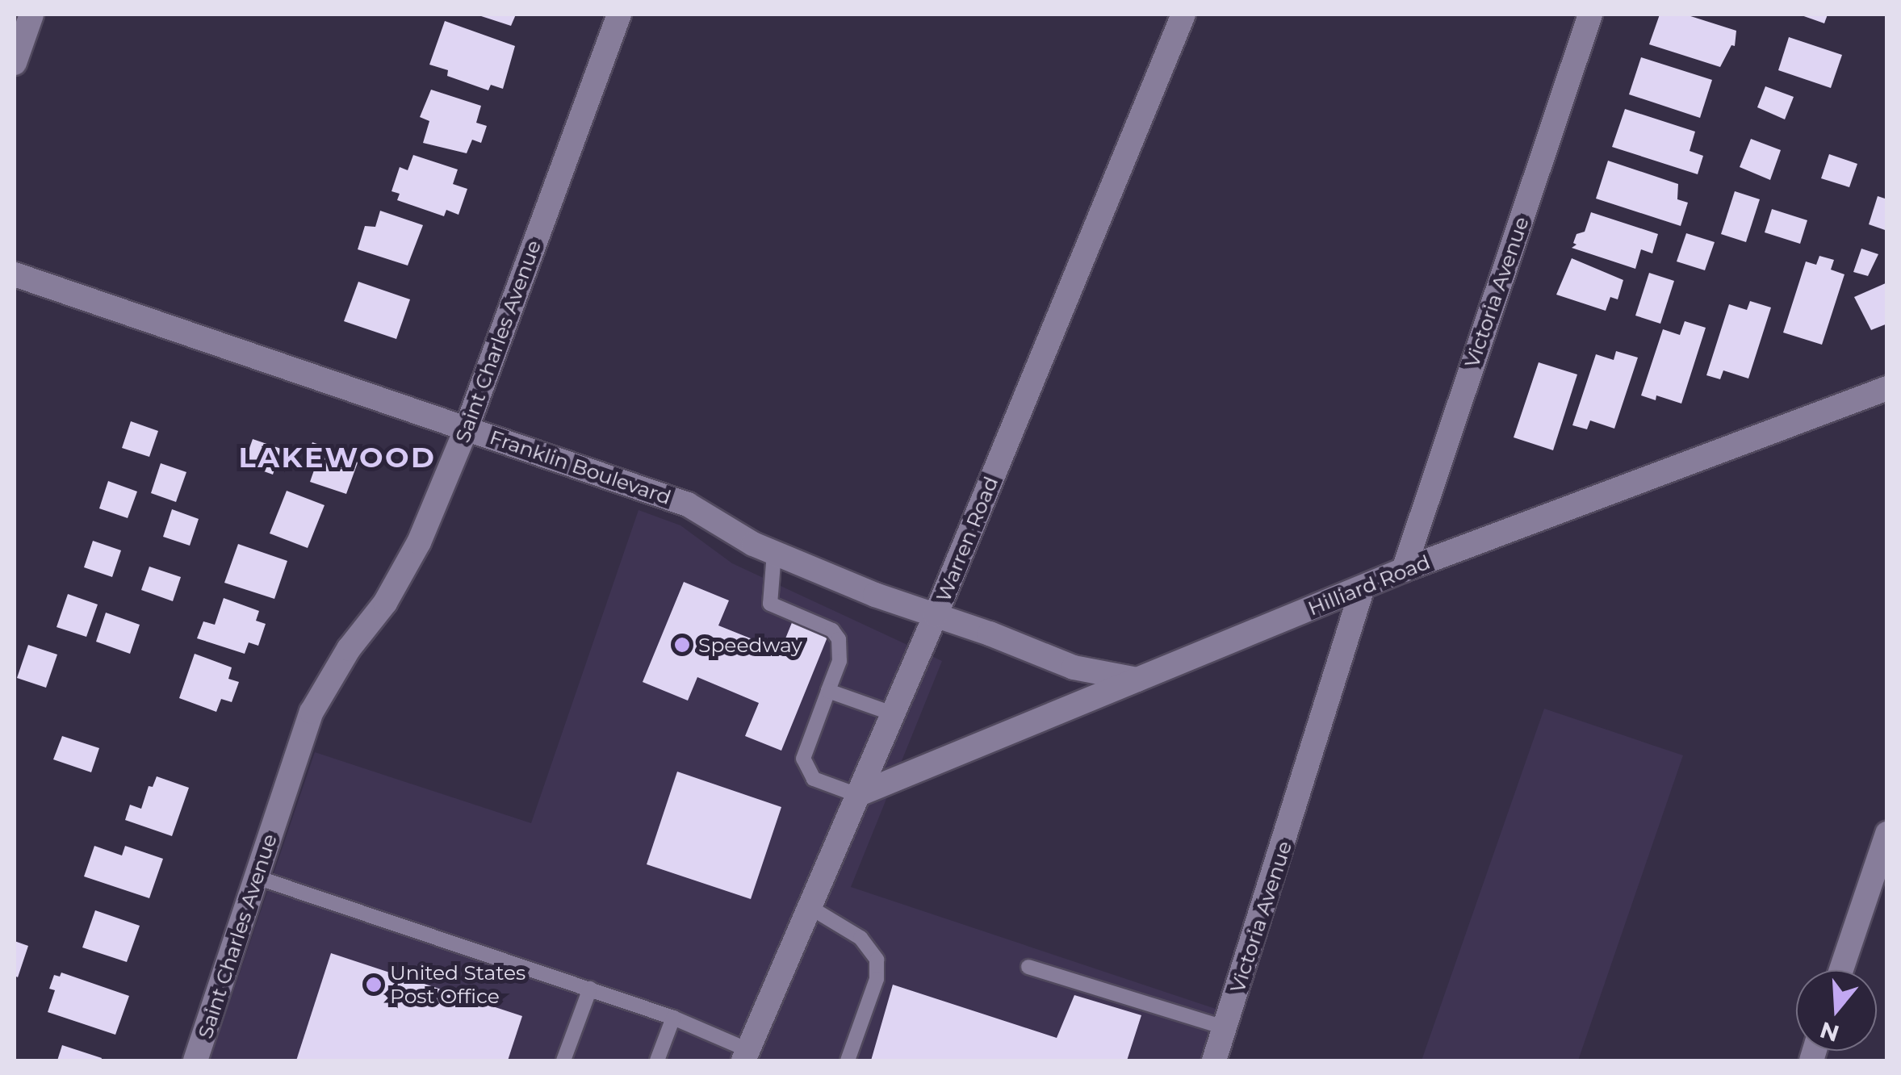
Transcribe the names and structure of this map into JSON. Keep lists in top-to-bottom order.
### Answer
{
  "streets": {
    "street": [
      "Victoria Avenue",
      "Saint Charles Avenue",
      "Franklin Boulevard",
      "Warren Road",
      "Hilliard Road"
    ]
  },
  "crossings": [
    ["Victoria Avenue", "Hilliard Road"],
    ["Saint Charles Avenue", "Franklin Boulevard"],
    ["Franklin Boulevard", "Warren Road"],
    ["Franklin Boulevard", "Hilliard Road"],
    ["Warren Road", "Hilliard Road"]
  ],
  "districts": ["LAKEWOOD"],
  "places": ["Speedway", "United States Post Office"],
  "north": "bottom"
}
